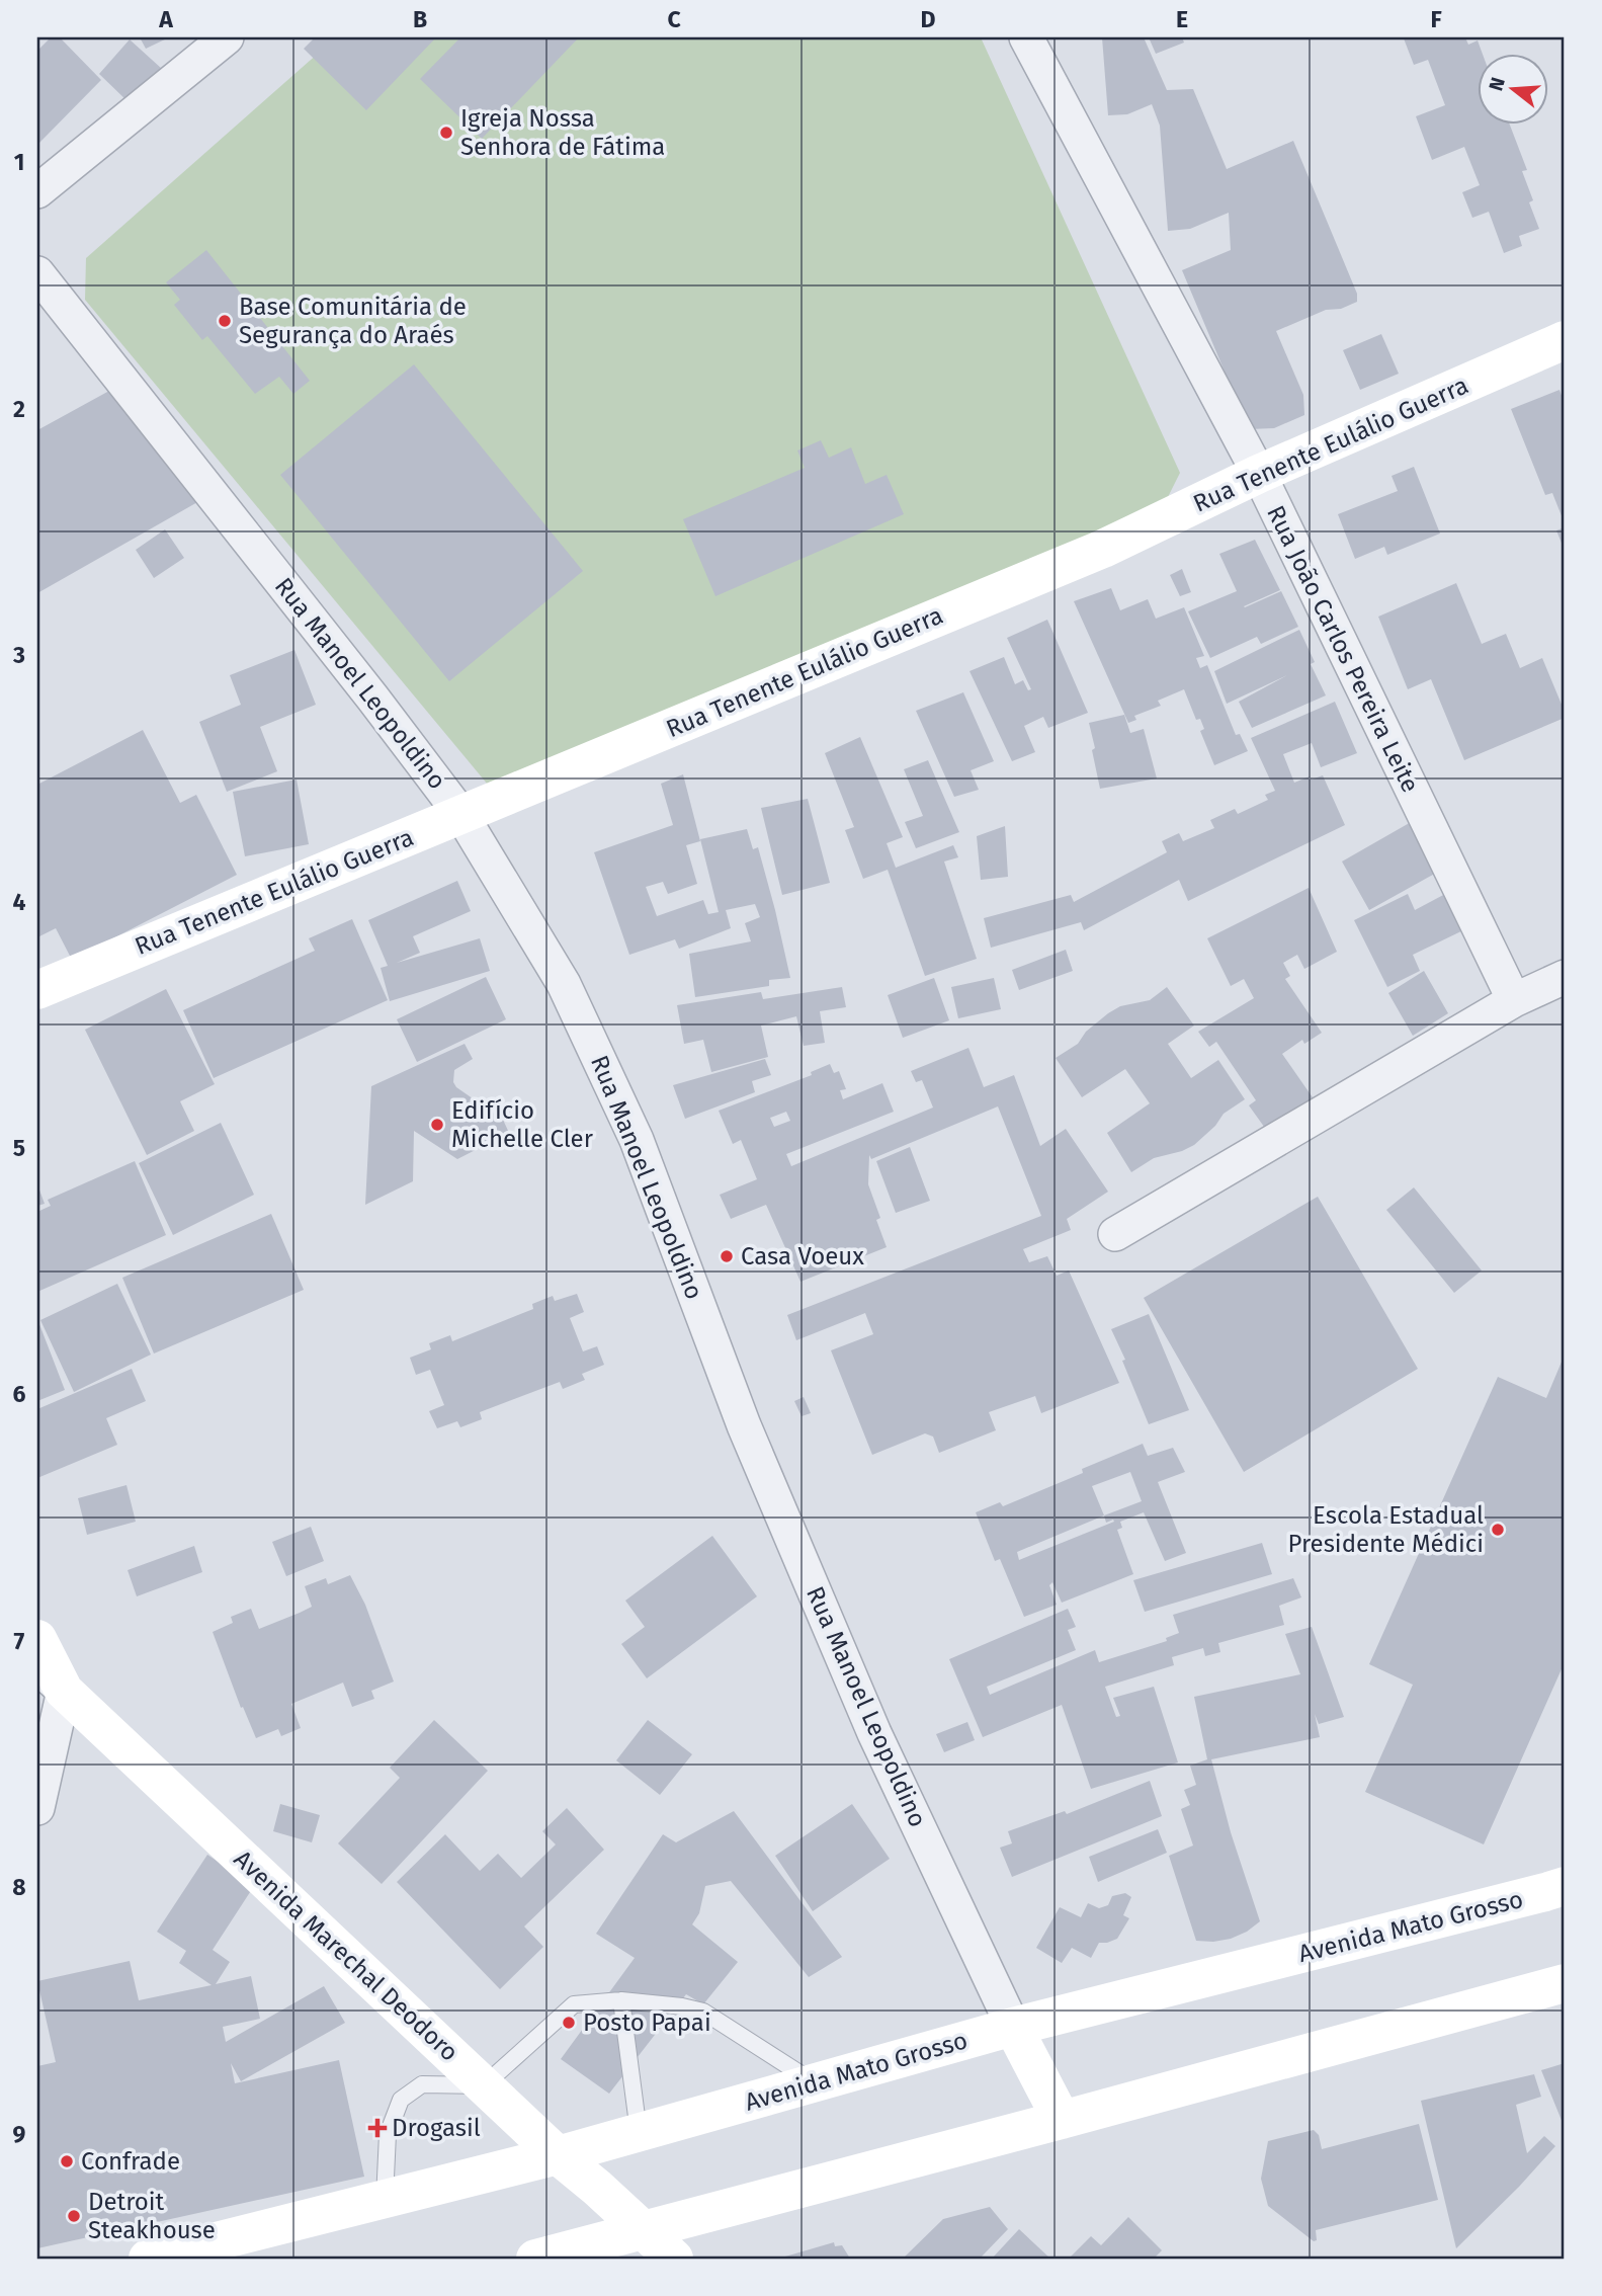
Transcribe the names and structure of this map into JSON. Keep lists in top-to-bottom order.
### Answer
{
  "streets": {
    "main road": ["Rua Tenente Eulálio Guerra", "Avenida Mato Grosso", "Avenida Marechal Deodoro"],
    "street": ["Rua João Carlos Pereira Leite", "Rua Manoel Leopoldino"]
  },
  "crossings": [
    ["Rua Tenente Eulálio Guerra", "Rua João Carlos Pereira Leite"],
    ["Rua Tenente Eulálio Guerra", "Rua Manoel Leopoldino"],
    ["Rua Manoel Leopoldino", "Avenida Mato Grosso"],
    ["Avenida Mato Grosso", "Avenida Marechal Deodoro"]
  ],
  "places": {
    "other": [
      "Igreja Nossa Senhora de Fátima",
      "Base Comunitária de Segurança do Araés",
      "Edifício Michelle Cler",
      "Casa Voeux",
      "Escola Estadual Presidente Médici",
      "Posto Papai",
      "Confrade",
      "Detroit Steakhouse"
    ],
    "health": ["Drogasil"]
  },
  "north": "left",
  "grid": {
    "columns": [
      "A",
      "B",
      "C",
      "D",
      "E",
      "F"
    ],
    "rows": [
      "1",
      "2",
      "3",
      "4",
      "5",
      "6",
      "7",
      "8",
      "9"
    ]
  }
}
